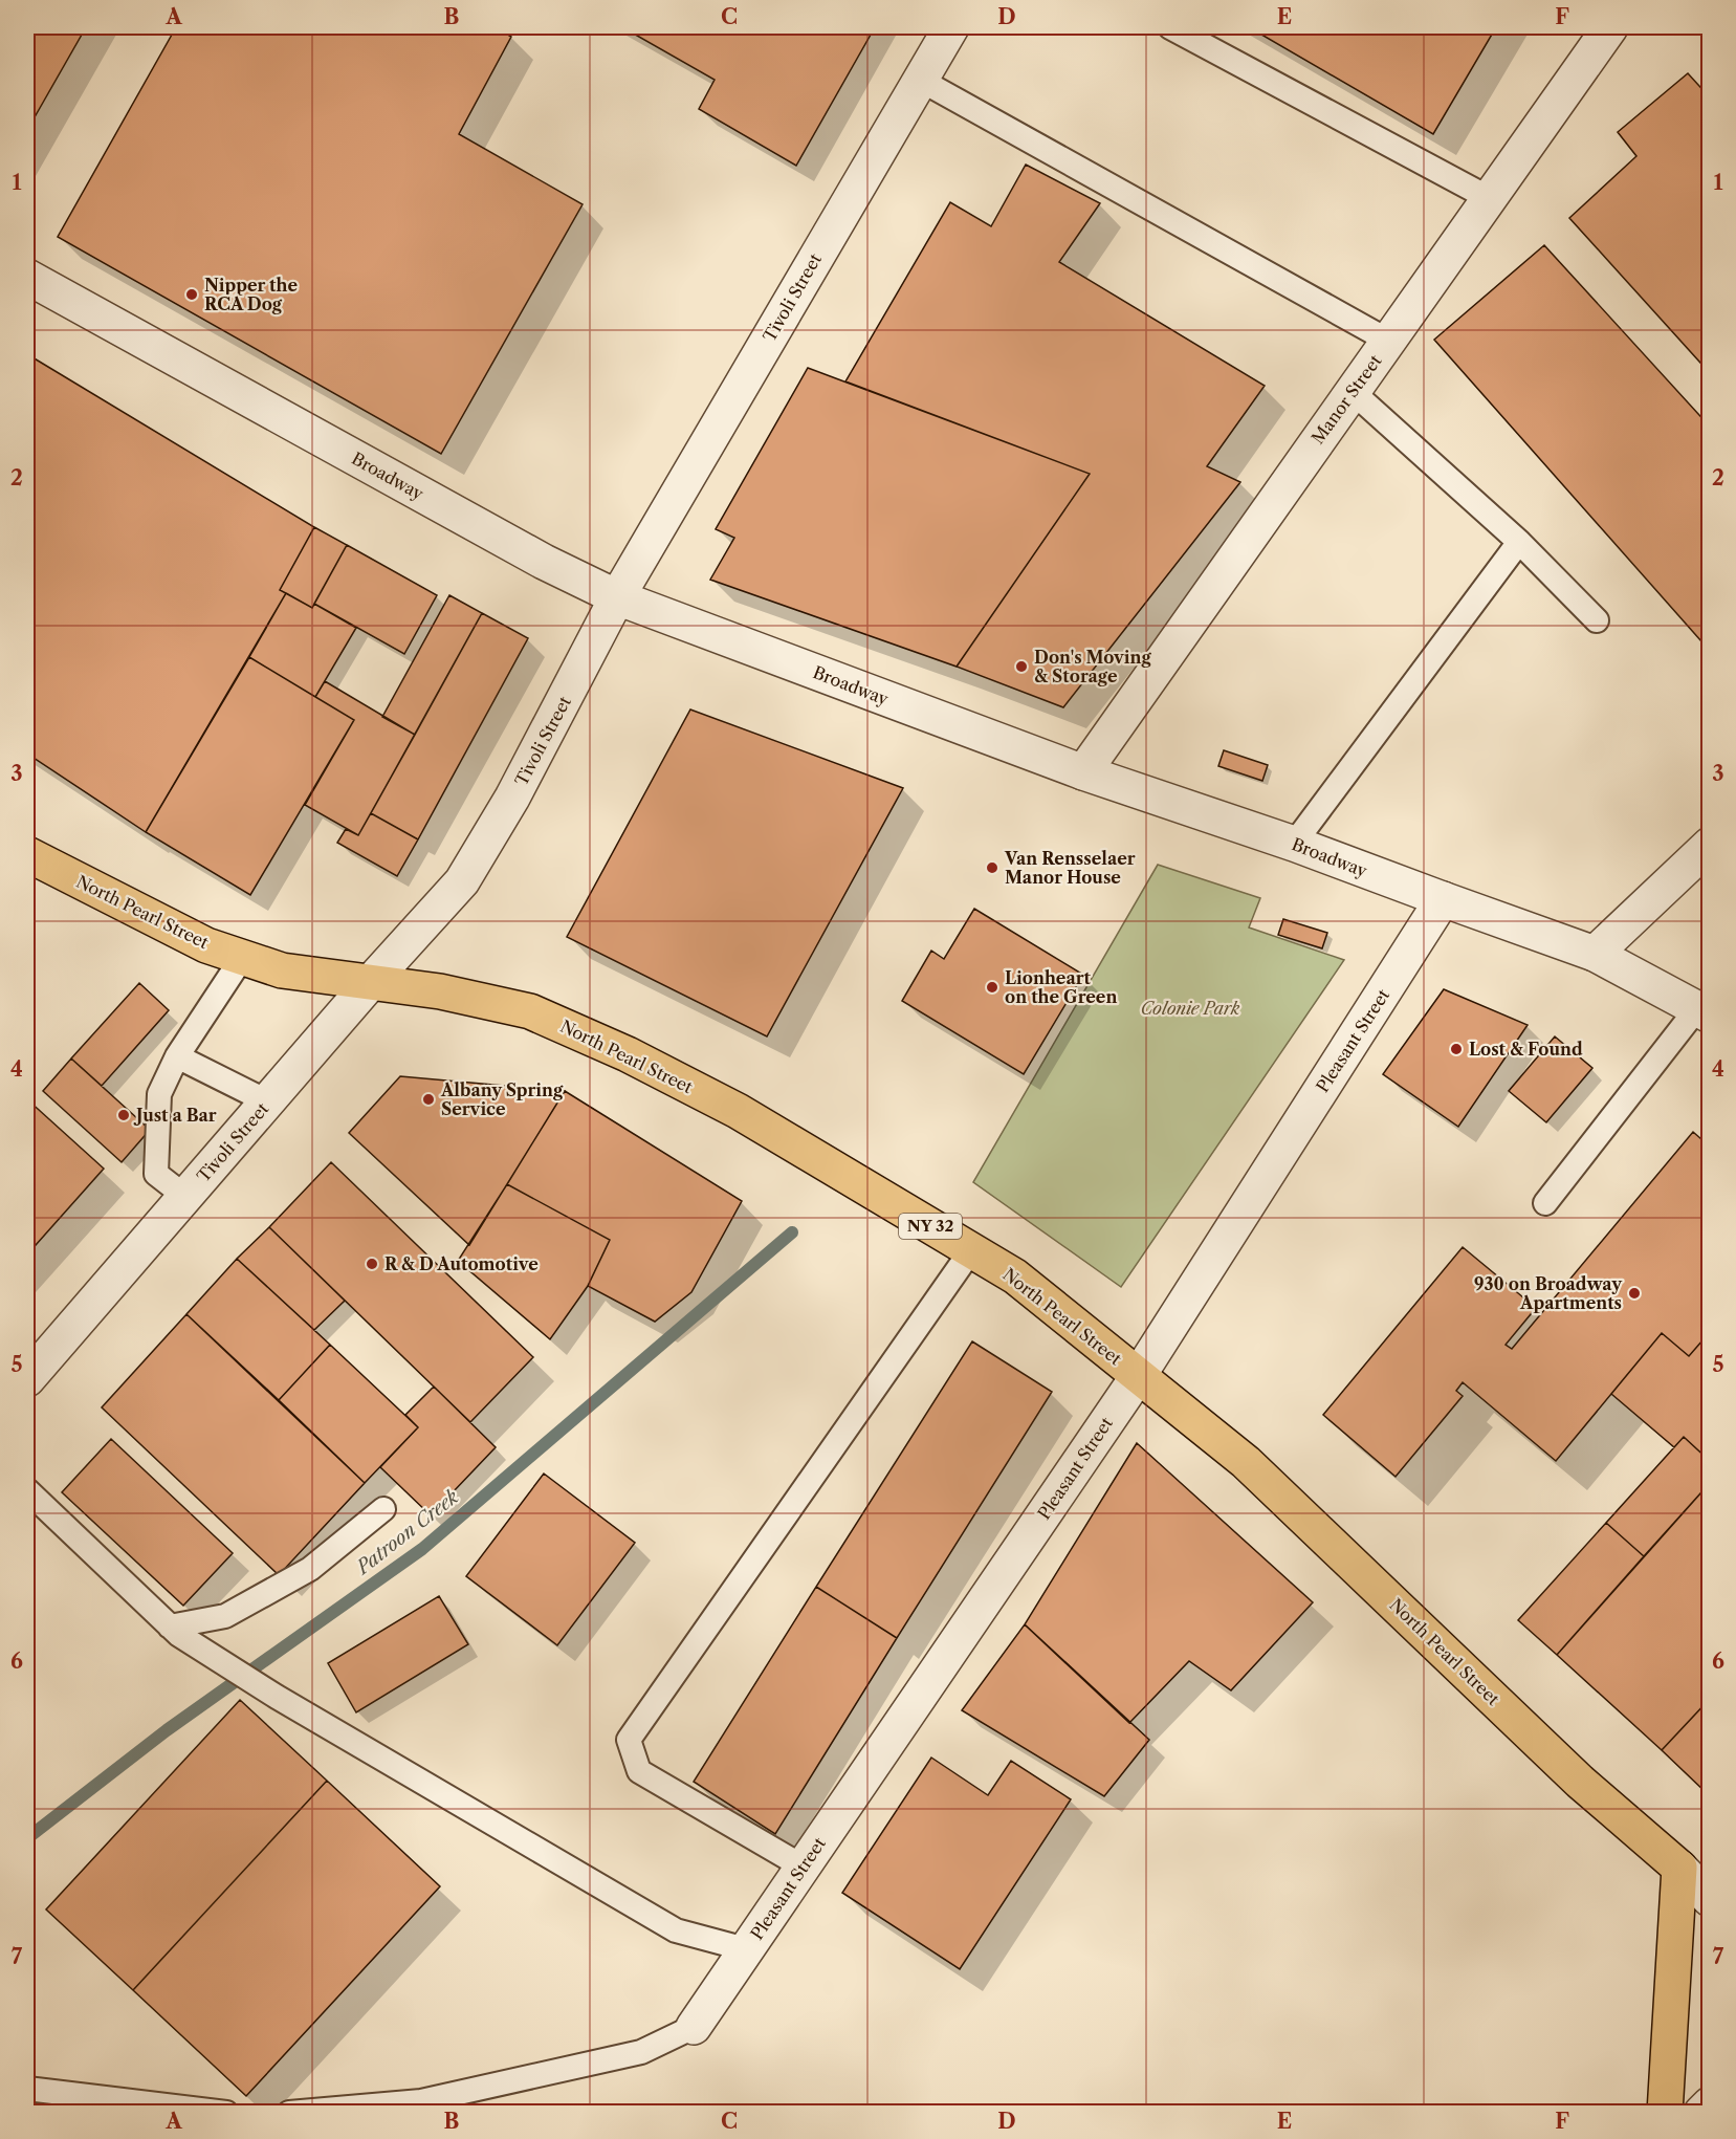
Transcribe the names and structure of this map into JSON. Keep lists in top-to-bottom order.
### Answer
{
  "streets": {
    "main road": ["North Pearl Street", "NY 32"],
    "street": [
      "Tivoli Street",
      "Manor Street",
      "Broadway",
      "Pleasant Street"
    ]
  },
  "crossings": [
    ["Tivoli Street", "Broadway"],
    ["Tivoli Street", "North Pearl Street"],
    ["Manor Street", "Broadway"],
    ["Broadway", "Pleasant Street"],
    ["North Pearl Street", "Pleasant Street"]
  ],
  "water": ["Patroon Creek"],
  "parks": ["Colonie Park"],
  "places": [
    "Nipper the RCA Dog",
    "Don's Moving & Storage",
    "Van Rensselaer Manor House",
    "Lionheart on the Green",
    "Lost & Found",
    "Albany Spring Service",
    "Just a Bar",
    "R & D Automotive",
    "930 on Broadway Apartments"
  ],
  "grid": {
    "columns": [
      "A",
      "B",
      "C",
      "D",
      "E",
      "F"
    ],
    "rows": [
      "1",
      "2",
      "3",
      "4",
      "5",
      "6",
      "7"
    ]
  }
}
